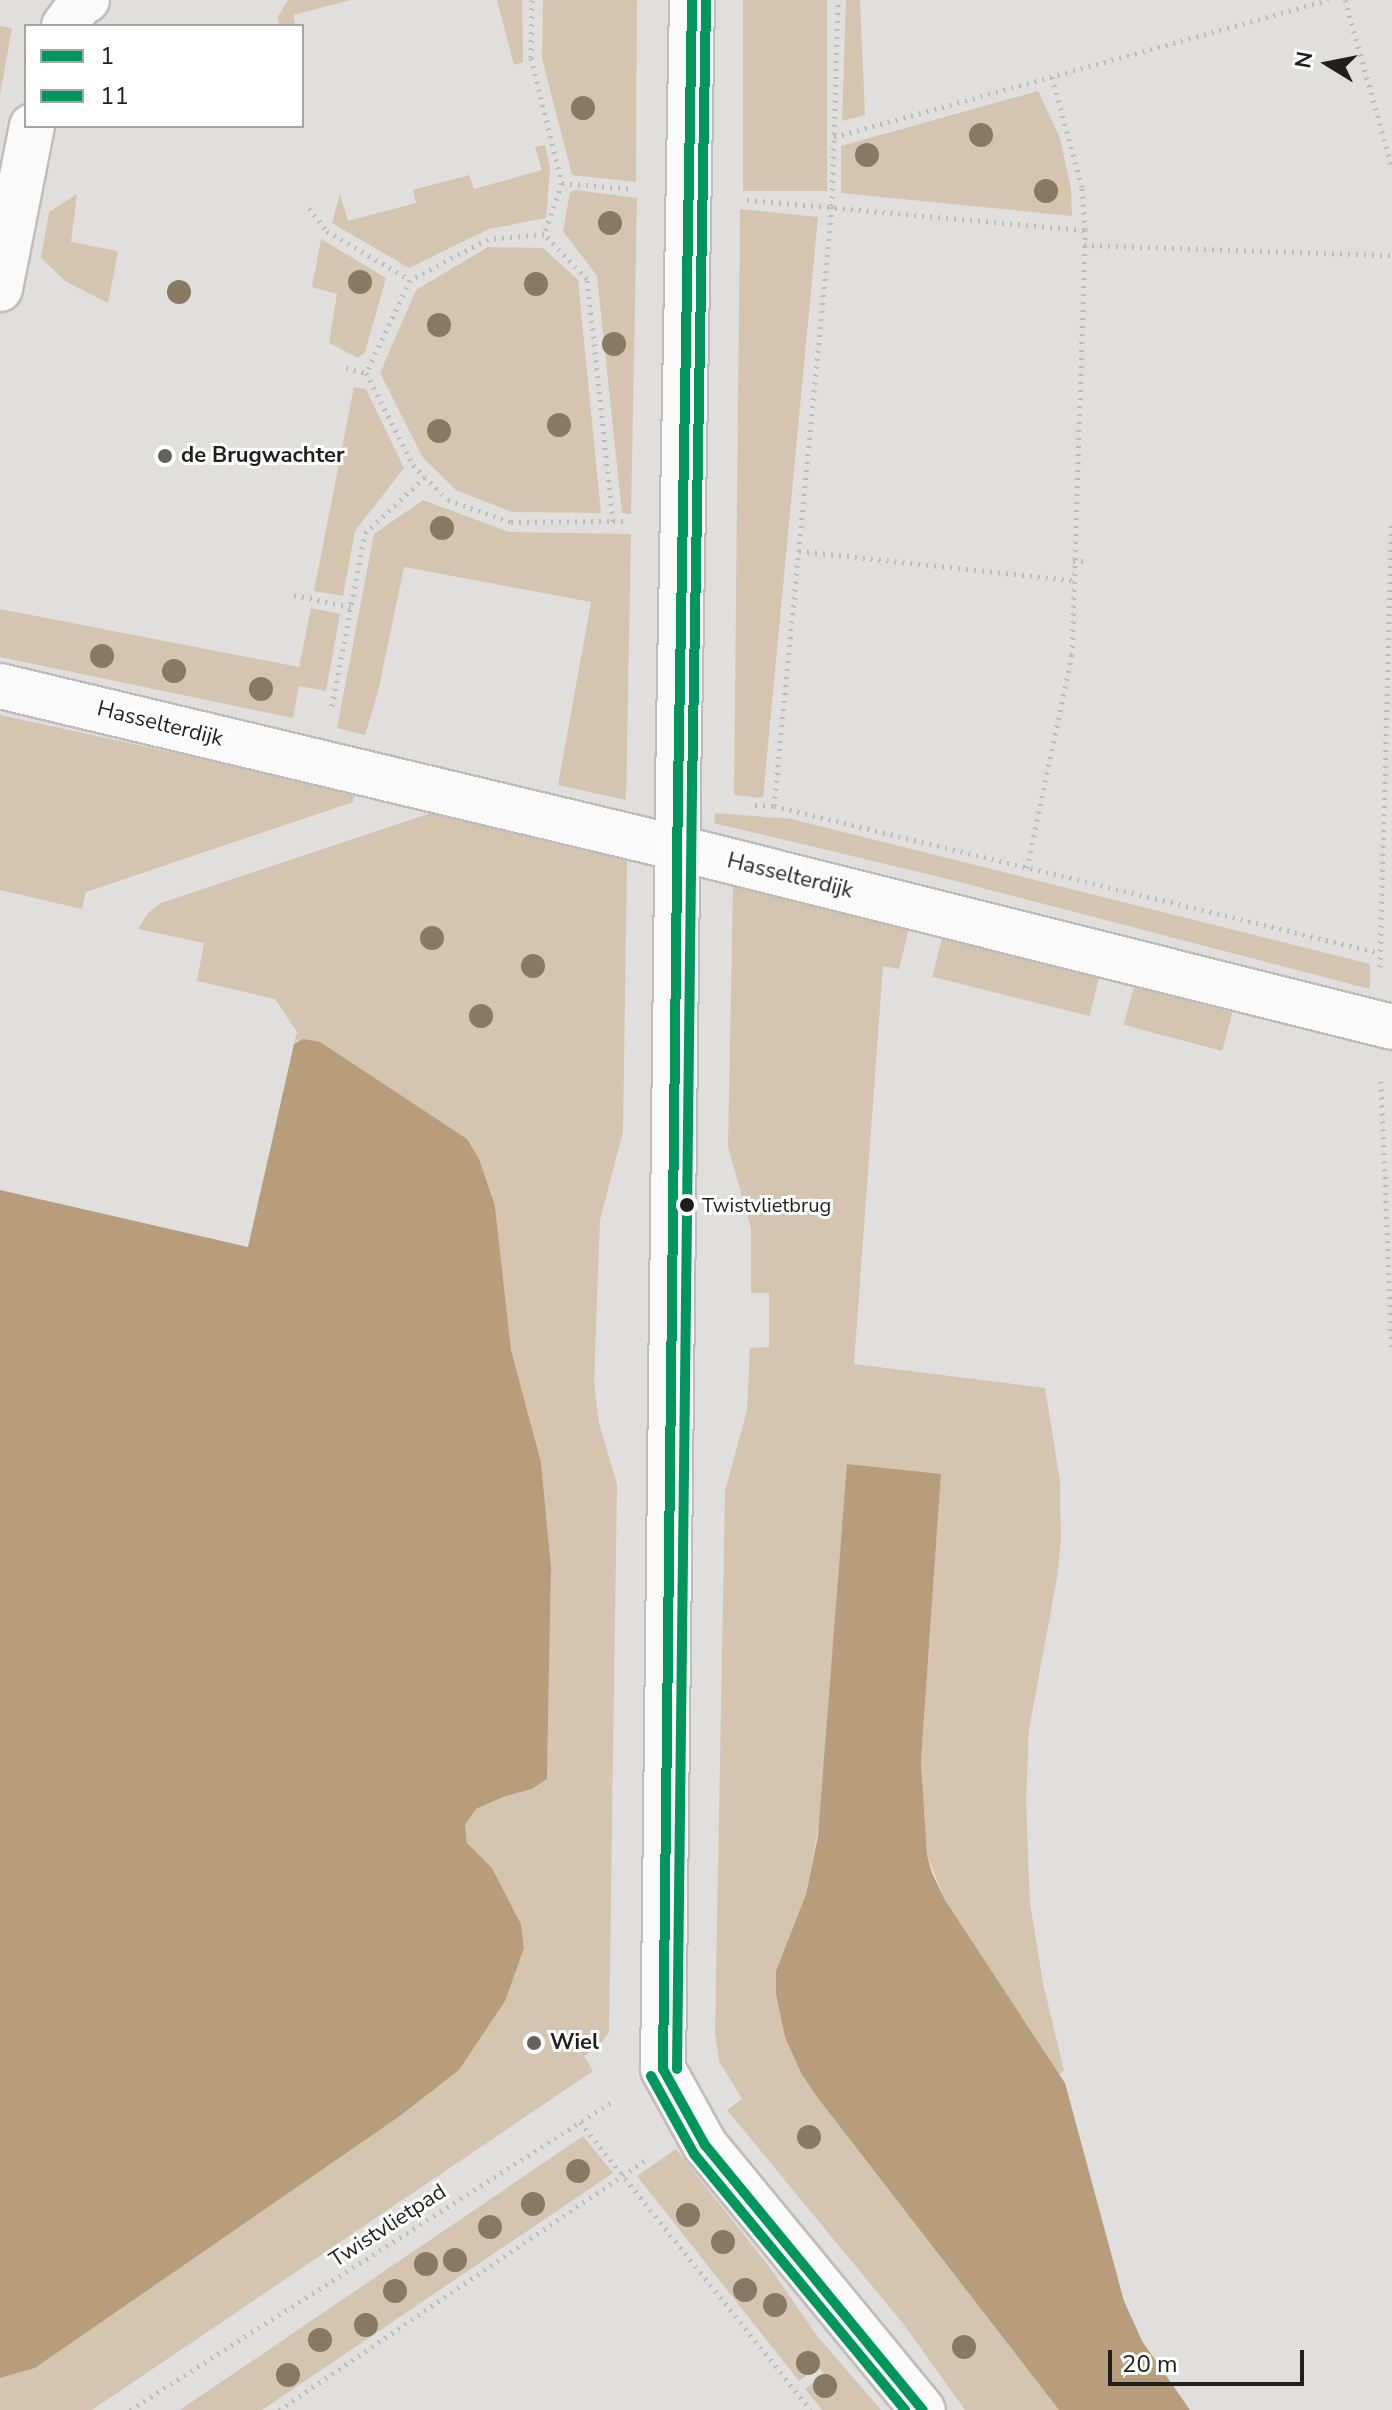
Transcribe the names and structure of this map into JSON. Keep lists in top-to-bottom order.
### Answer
{
  "streets": {
    "street": ["Hasselterdijk"],
    "path": ["Twistvlietpad"]
  },
  "places": ["de Brugwachter", "Twistvlietbrug", "Wiel"],
  "lines": ["transit line 1", "transit line 11"],
  "legend": ["1", "11"],
  "scale_bar": "20 m",
  "north": "left"
}
